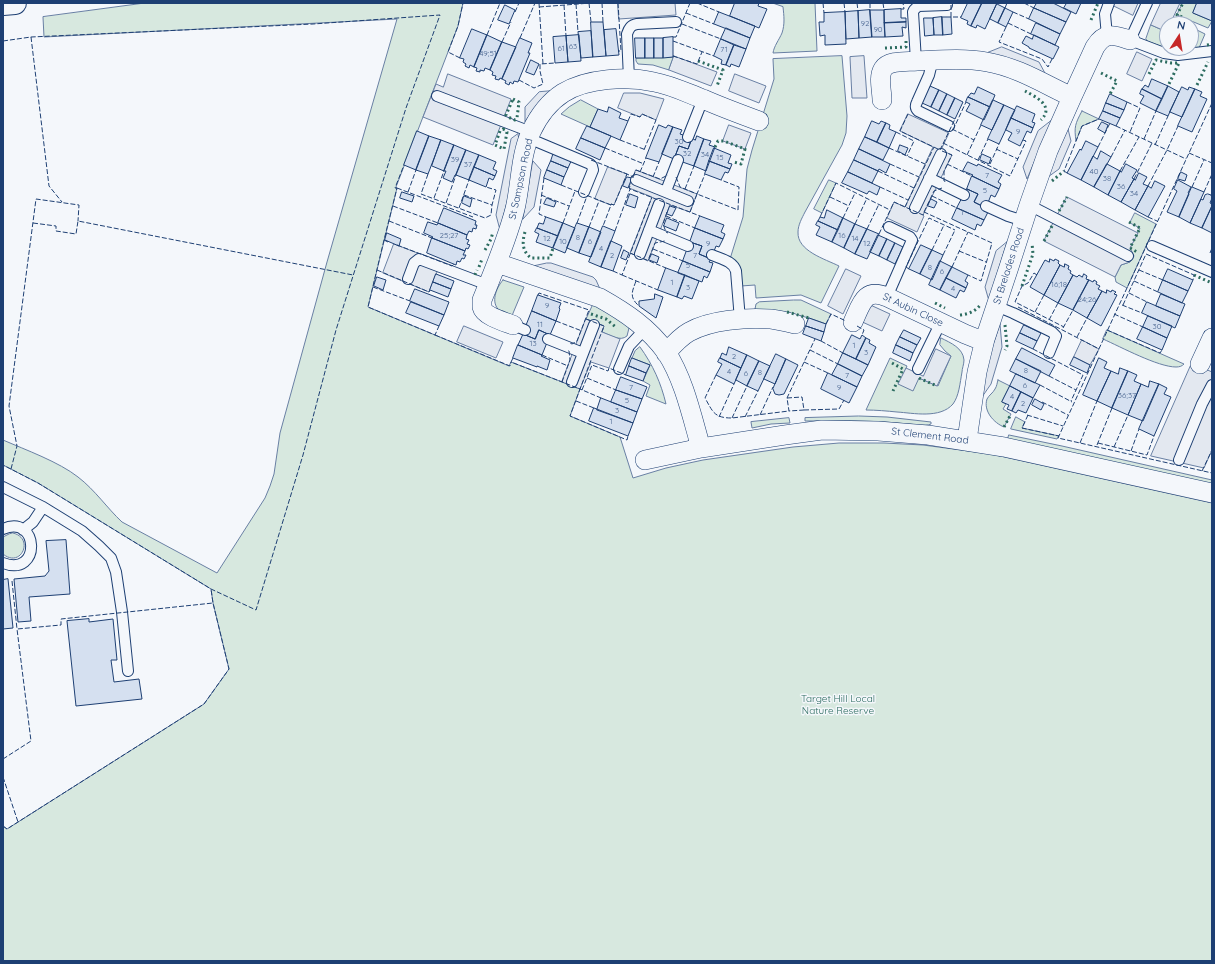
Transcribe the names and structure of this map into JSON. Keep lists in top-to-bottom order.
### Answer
{
  "streets": {
    "street": [
      "St Sampson Road",
      "St Brelades Road",
      "St Aubin Close",
      "St Clement Road"
    ]
  },
  "crossings": [
    ["St Brelades Road", "St Aubin Close"],
    ["St Brelades Road", "St Clement Road"]
  ],
  "parks": ["Target Hill Local Nature Reserve"],
  "house_numbers": [
    "92",
    "90",
    "63",
    "61",
    "71",
    "49;51",
    "9",
    "30",
    "32",
    "34",
    "15",
    "39",
    "37",
    "40",
    "7",
    "38",
    "36",
    "5",
    "34",
    "1",
    "25;27",
    "16",
    "8",
    "12",
    "14",
    "10",
    "6",
    "9",
    "12",
    "4",
    "2",
    "7",
    "5",
    "8",
    "6",
    "1",
    "16;18",
    "3",
    "4",
    "24;26",
    "9",
    "11",
    "30",
    "13",
    "1",
    "3",
    "2",
    "8",
    "4",
    "8",
    "6",
    "7",
    "6",
    "7",
    "9",
    "36;37",
    "4",
    "5",
    "2",
    "3",
    "1"
  ],
  "north": "top"
}
